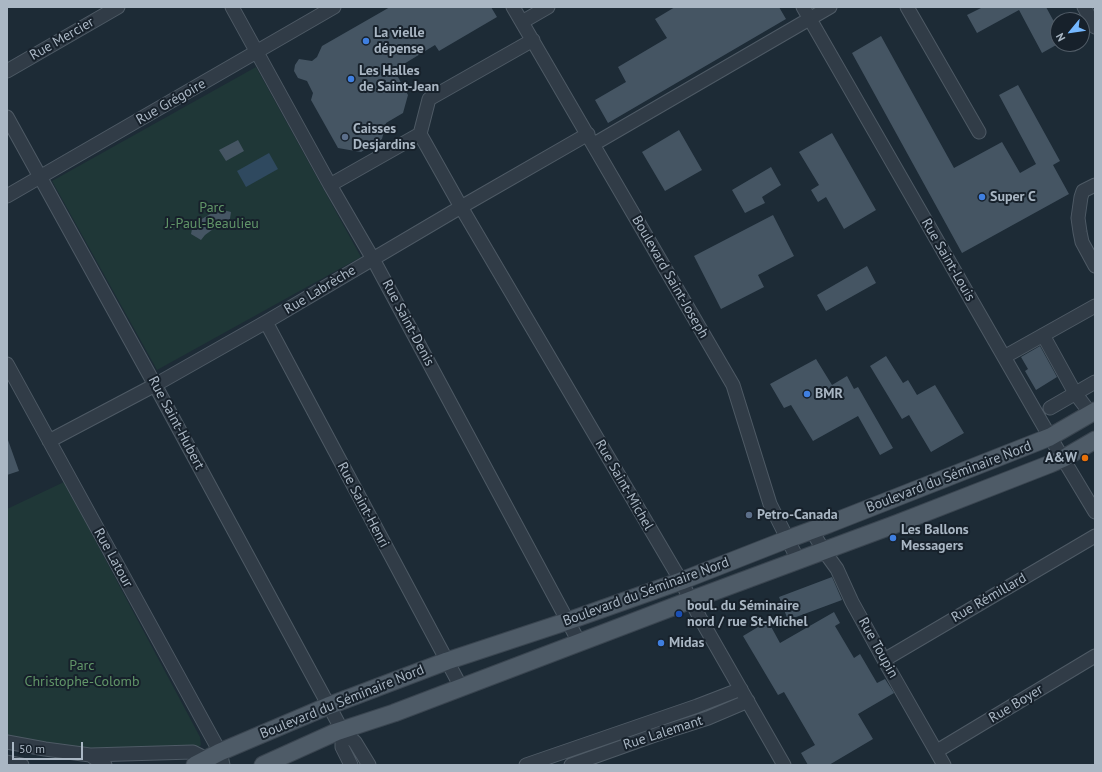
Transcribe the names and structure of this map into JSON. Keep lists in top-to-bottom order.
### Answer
{
  "streets": {
    "main road": ["Boulevard du Séminaire Nord"],
    "street": [
      "Rue Mercier",
      "Rue Grégoire",
      "Rue Saint-Louis",
      "Boulevard Saint-Joseph",
      "Rue Labrèche",
      "Rue Saint-Denis",
      "Rue Saint-Hubert",
      "Rue Saint-Michel",
      "Rue Saint-Henri",
      "Rue Latour",
      "Rue Rémillard",
      "Rue Toupin",
      "Rue Boyer",
      "Rue Lalemant"
    ]
  },
  "crossings": [
    ["Rue Grégoire", "Rue Saint-Denis"],
    ["Rue Grégoire", "Rue Saint-Hubert"],
    ["Rue Saint-Louis", "Rue Labrèche"],
    ["Rue Saint-Louis", "Boulevard du Séminaire Nord"],
    ["Boulevard Saint-Joseph", "Rue Labrèche"],
    ["Boulevard Saint-Joseph", "Boulevard du Séminaire Nord"],
    ["Rue Labrèche", "Rue Saint-Denis"],
    ["Rue Labrèche", "Rue Saint-Hubert"],
    ["Rue Labrèche", "Rue Saint-Michel"],
    ["Rue Labrèche", "Rue Saint-Henri"],
    ["Rue Labrèche", "Rue Latour"],
    ["Rue Saint-Denis", "Boulevard du Séminaire Nord"],
    ["Rue Saint-Hubert", "Boulevard du Séminaire Nord"],
    ["Boulevard du Séminaire Nord", "Rue Saint-Michel"],
    ["Boulevard du Séminaire Nord", "Rue Saint-Henri"],
    ["Boulevard du Séminaire Nord", "Rue Latour"],
    ["Boulevard du Séminaire Nord", "Rue Toupin"],
    ["Rue Saint-Michel", "Rue Lalemant"],
    ["Rue Rémillard", "Rue Toupin"],
    ["Rue Toupin", "Rue Boyer"]
  ],
  "parks": ["Parc J.-Paul-Beaulieu", "Parc Christophe-Colomb"],
  "places": [
    "La vielle dépense",
    "Les Halles de Saint-Jean",
    "Caisses Desjardins",
    "Super C",
    "BMR",
    "A&W",
    "Petro-Canada",
    "Les Ballons Messagers",
    "boul. du Séminaire nord / rue St-Michel",
    "Midas"
  ],
  "scale_bar": "50 m",
  "north": "bottom left"
}
